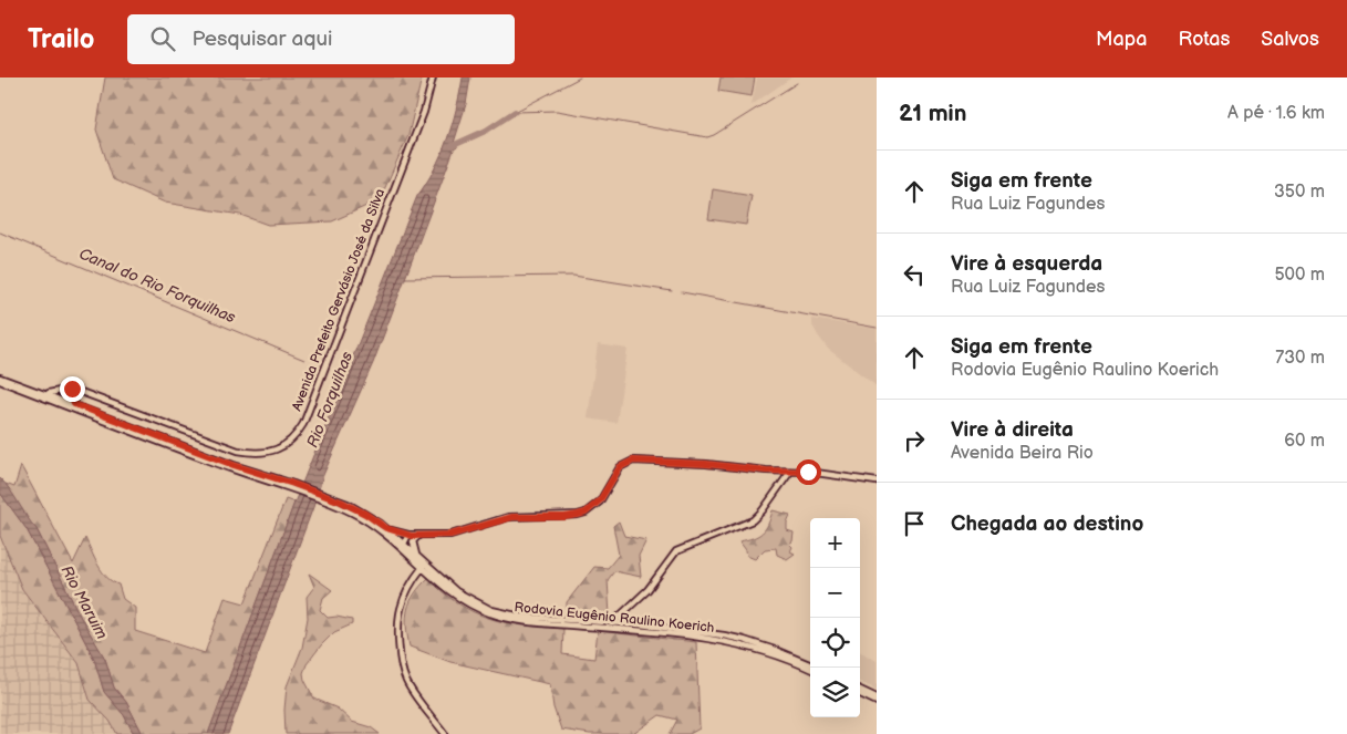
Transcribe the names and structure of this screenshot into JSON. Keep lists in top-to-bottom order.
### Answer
{
  "streets": {
    "main road": ["Avenida Prefeito Gervásio José da Silva", "Rodovia Eugênio Raulino Koerich"]
  },
  "water": ["Canal do Rio Forquilhas", "Rio Forquilhas", "Rio Maruim"],
  "page": {
    "header": "Trailo",
    "search": "Pesquisar aqui",
    "nav": ["Mapa", "Rotas", "Salvos"],
    "heading": ["21 min", "A pé · 1.6 km"],
    "list": [
      ["Siga em frente", "Rua Luiz Fagundes", "350 m"],
      ["Vire à esquerda", "Rua Luiz Fagundes", "500 m"],
      ["Siga em frente", "Rodovia Eugênio Raulino Koerich", "730 m"],
      ["Vire à direita", "Avenida Beira Rio", "60 m"],
      "Chegada ao destino"
    ],
    "map_buttons": ["+", "−"]
  }
}
